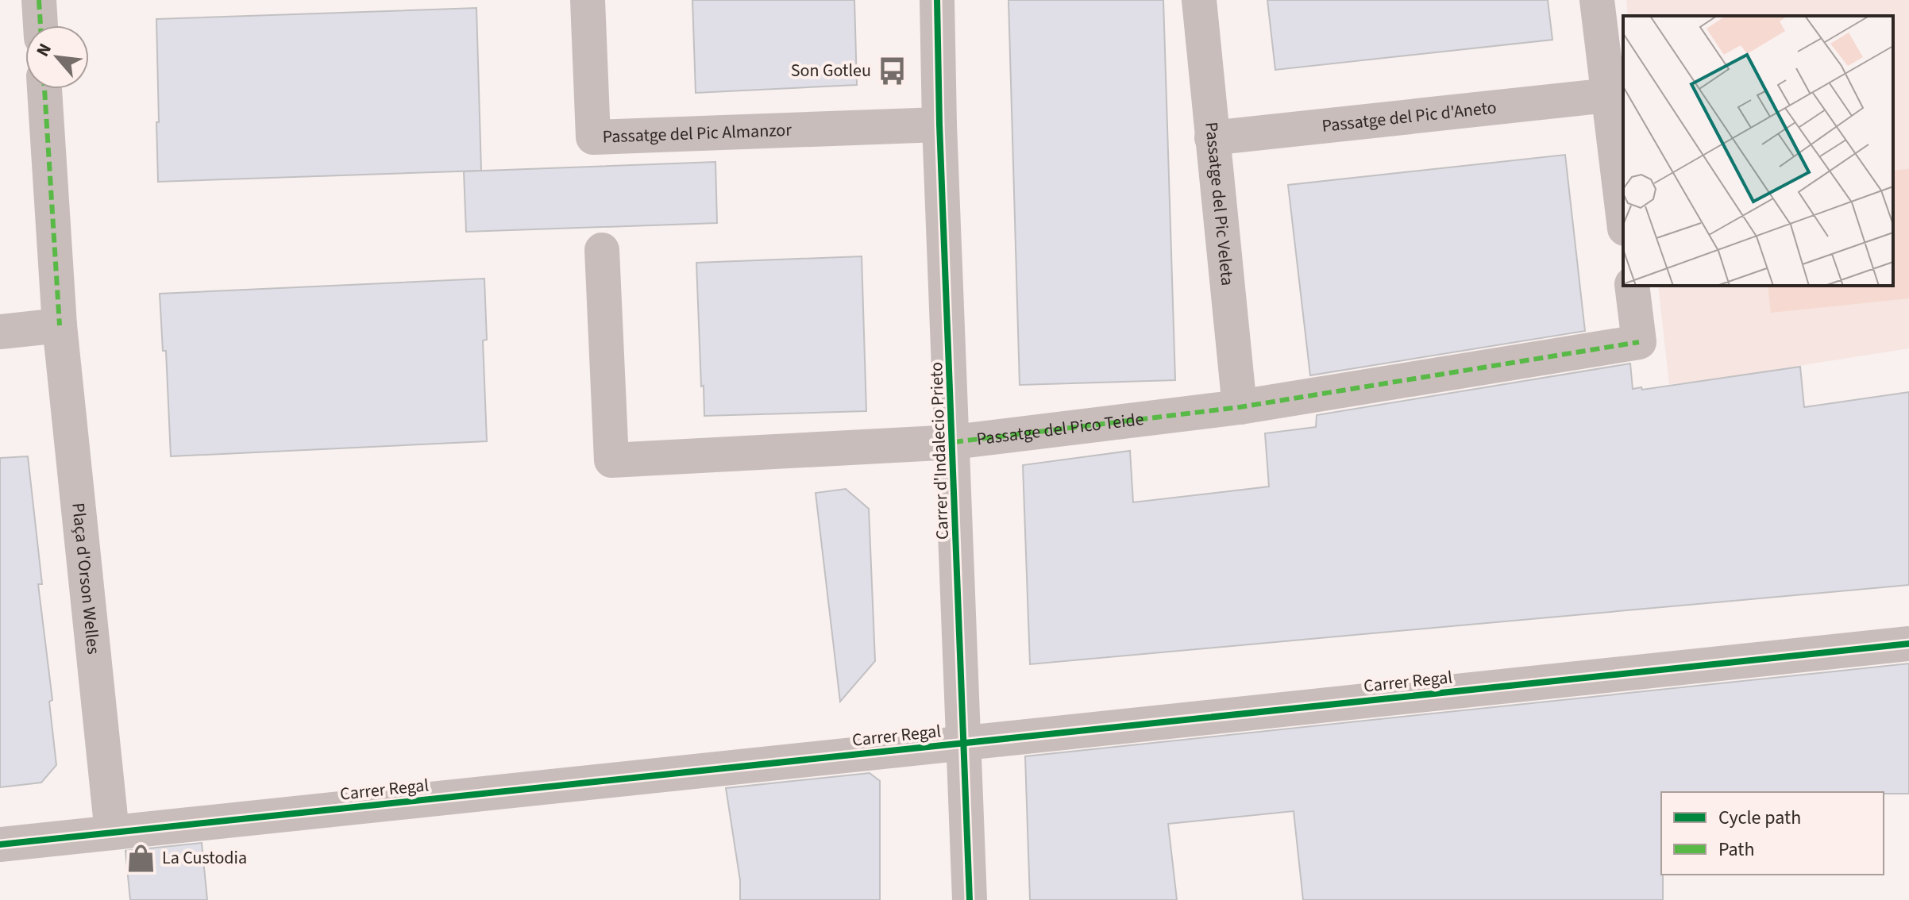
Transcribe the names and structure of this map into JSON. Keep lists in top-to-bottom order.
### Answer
{
  "streets": {
    "street": [
      "Passatge del Pic d'Aneto",
      "Passatge del Pic Almanzor",
      "Passatge del Pic Veleta",
      "Passatge del Pico Teide",
      "Carrer d'Indalecio Prieto",
      "Plaça d'Orson Welles",
      "Carrer Regal"
    ]
  },
  "crossings": [
    ["Passatge del Pic d'Aneto", "Passatge del Pic Veleta"],
    ["Passatge del Pic Almanzor", "Carrer d'Indalecio Prieto"],
    ["Passatge del Pic Veleta", "Passatge del Pico Teide"],
    ["Passatge del Pico Teide", "Carrer d'Indalecio Prieto"],
    ["Carrer d'Indalecio Prieto", "Carrer Regal"],
    ["Plaça d'Orson Welles", "Carrer Regal"]
  ],
  "places": {
    "bus stop": ["Son Gotleu"],
    "shop": ["La Custodia"]
  },
  "legend": ["Cycle path", "Path"],
  "north": "top left"
}
